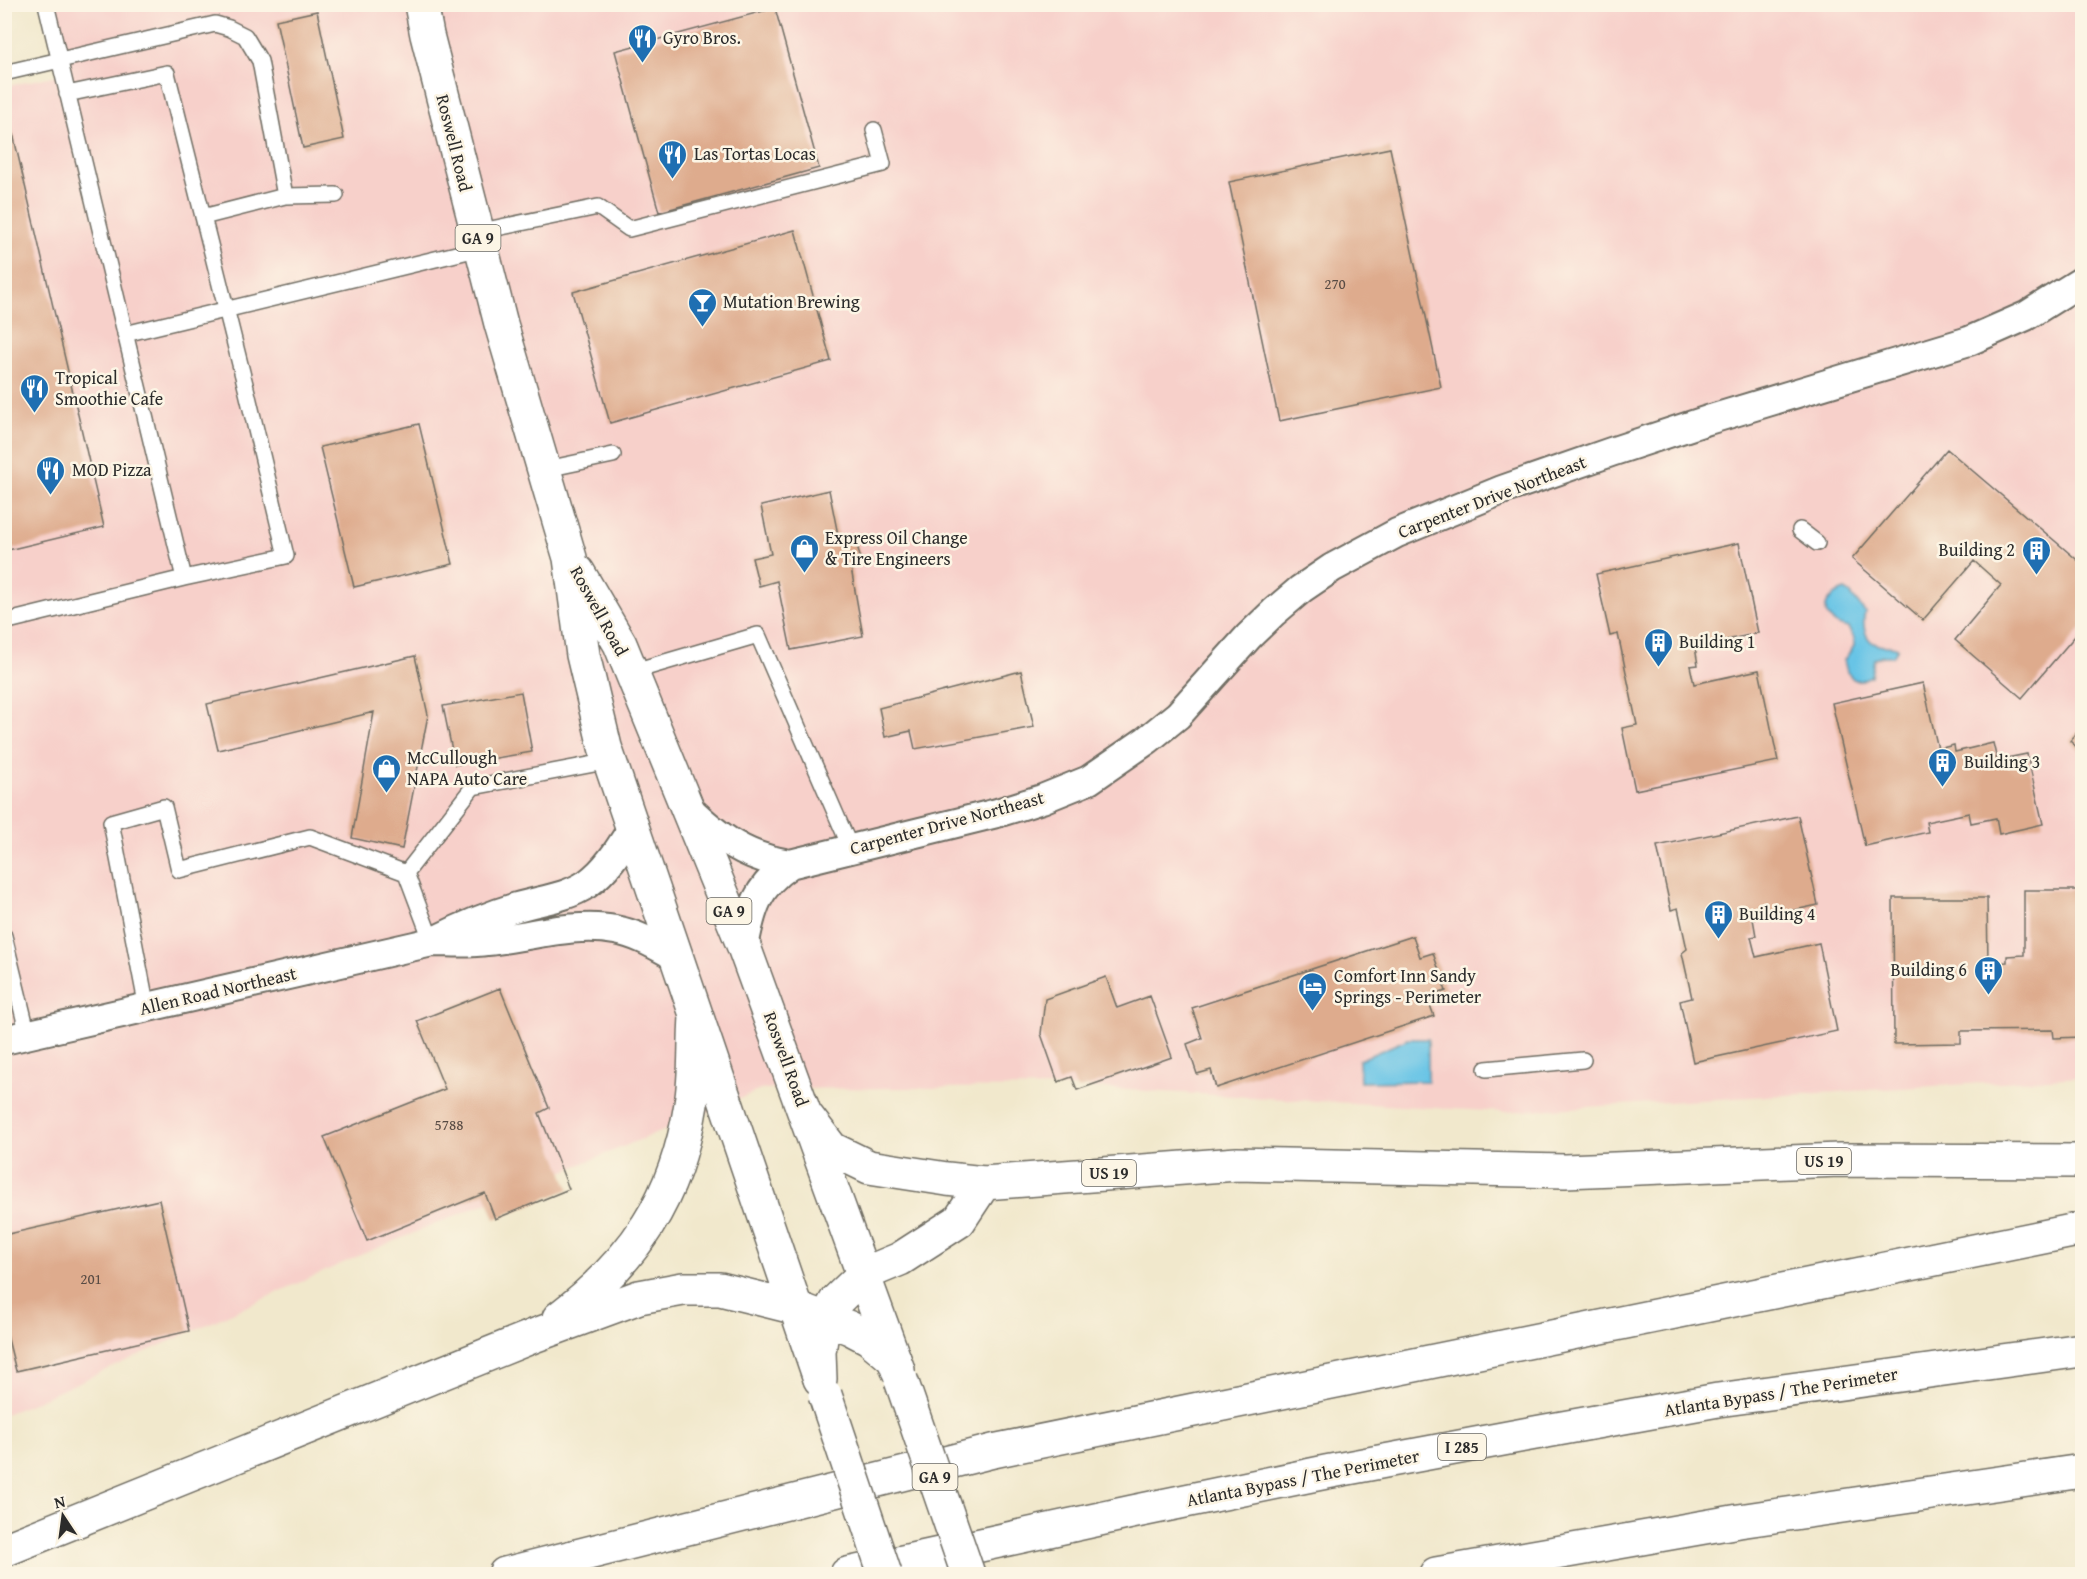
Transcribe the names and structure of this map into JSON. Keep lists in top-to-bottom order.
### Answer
{
  "streets": {
    "main road": [
      "Roswell Road",
      "GA 9",
      "US 19",
      "Atlanta Bypass / The Perimeter",
      "I 285"
    ],
    "street": ["Carpenter Drive Northeast", "Allen Road Northeast"]
  },
  "crossings": [
    ["Roswell Road", "Carpenter Drive Northeast"],
    ["Roswell Road", "Allen Road Northeast"]
  ],
  "places": {
    "restaurant": [
      "Gyro Bros.",
      "Las Tortas Locas",
      "Tropical Smoothie Cafe",
      "MOD Pizza"
    ],
    "bar": ["Mutation Brewing"],
    "shop": ["Express Oil Change & Tire Engineers", "McCullough NAPA Auto Care"],
    "building": [
      "Building 2",
      "Building 1",
      "Building 3",
      "Building 4",
      "Building 6"
    ],
    "hotel": ["Comfort Inn Sandy Springs - Perimeter"]
  },
  "house_numbers": ["270", "5788", "201"],
  "north": "top"
}
